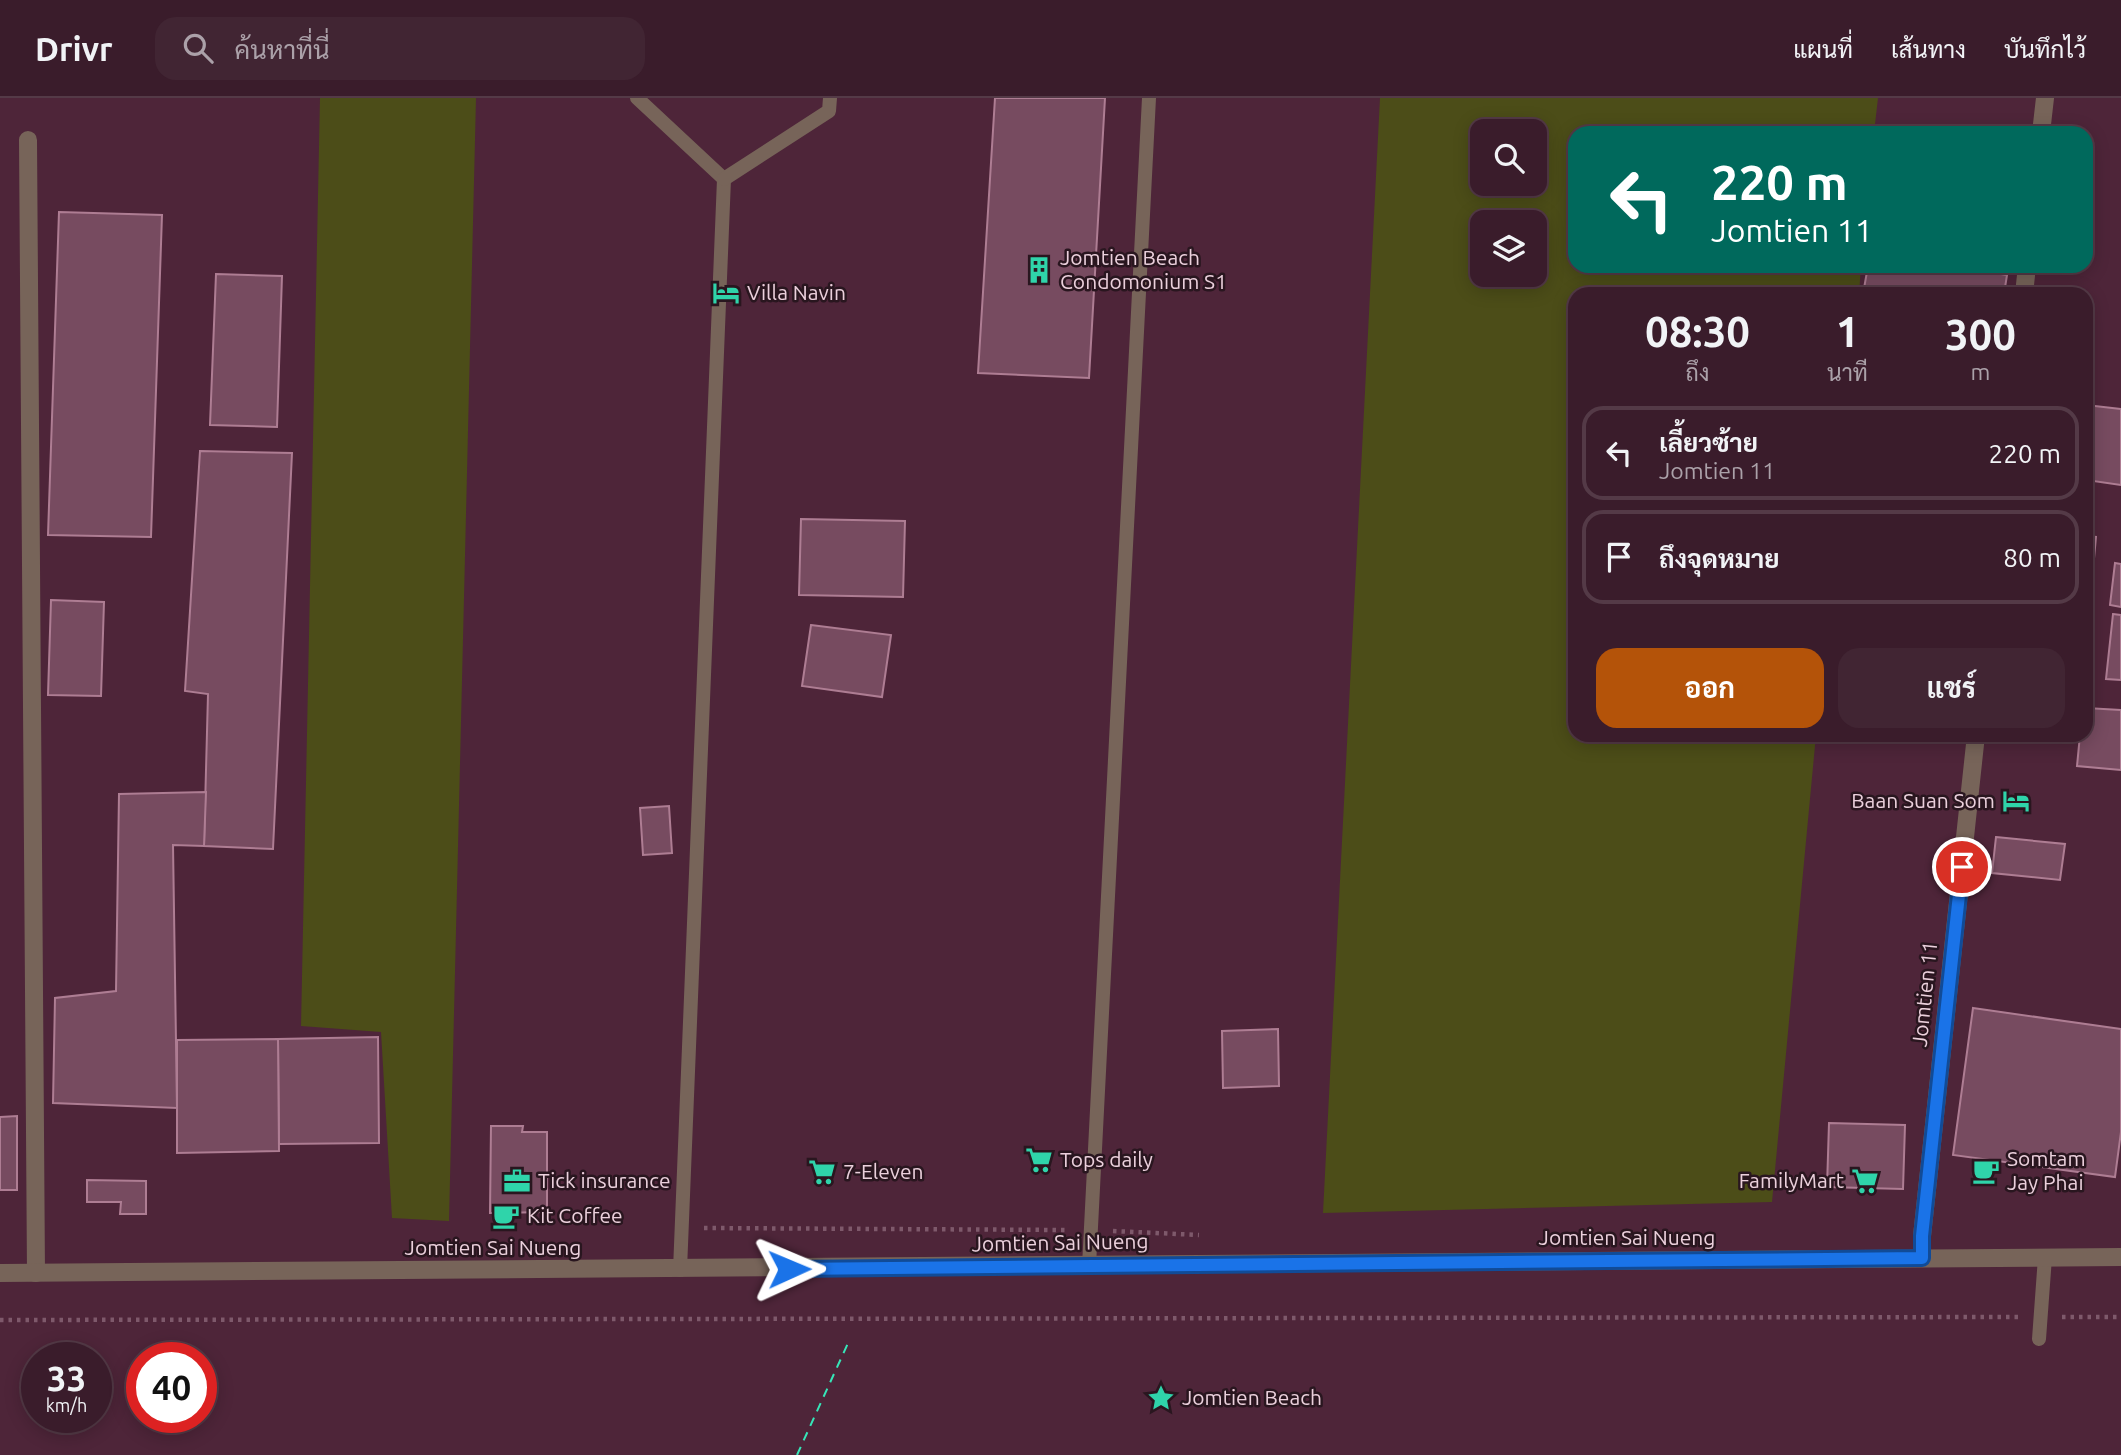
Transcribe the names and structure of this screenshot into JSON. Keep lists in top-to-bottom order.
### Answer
{
  "streets": {
    "street": ["Jomtien 11", "Jomtien Sai Nueng"]
  },
  "crossings": [
    ["Jomtien 11", "Jomtien Sai Nueng"]
  ],
  "places": {
    "building": ["Jomtien Beach Condomonium S1"],
    "hotel": ["Villa Navin", "Baan Suan Som"],
    "supermarket": ["Tops daily", "7-Eleven", "FamilyMart"],
    "cafe": ["Somtam Jay Phai", "Kit Coffee"],
    "office": ["Tick insurance"],
    "place": ["Jomtien Beach"]
  },
  "page": {
    "header": "Drivr",
    "search": "ค้นหาที่นี่",
    "nav": ["แผนที่", "เส้นทาง", "บันทึกไว้"],
    "turn": ["220 m", "Jomtien 11"],
    "eta": [
      "08:30",
      "ถึง",
      "1",
      "นาที",
      "300",
      "m"
    ],
    "list": [
      {
        "name": "เลี้ยวซ้าย",
        "note": "Jomtien 11",
        "value": "220 m"
      },
      {
        "name": "ถึงจุดหมาย",
        "value": "80 m"
      }
    ],
    "buttons": ["ออก", "แชร์"],
    "speed": "33 km/h",
    "limit": "40"
  }
}
